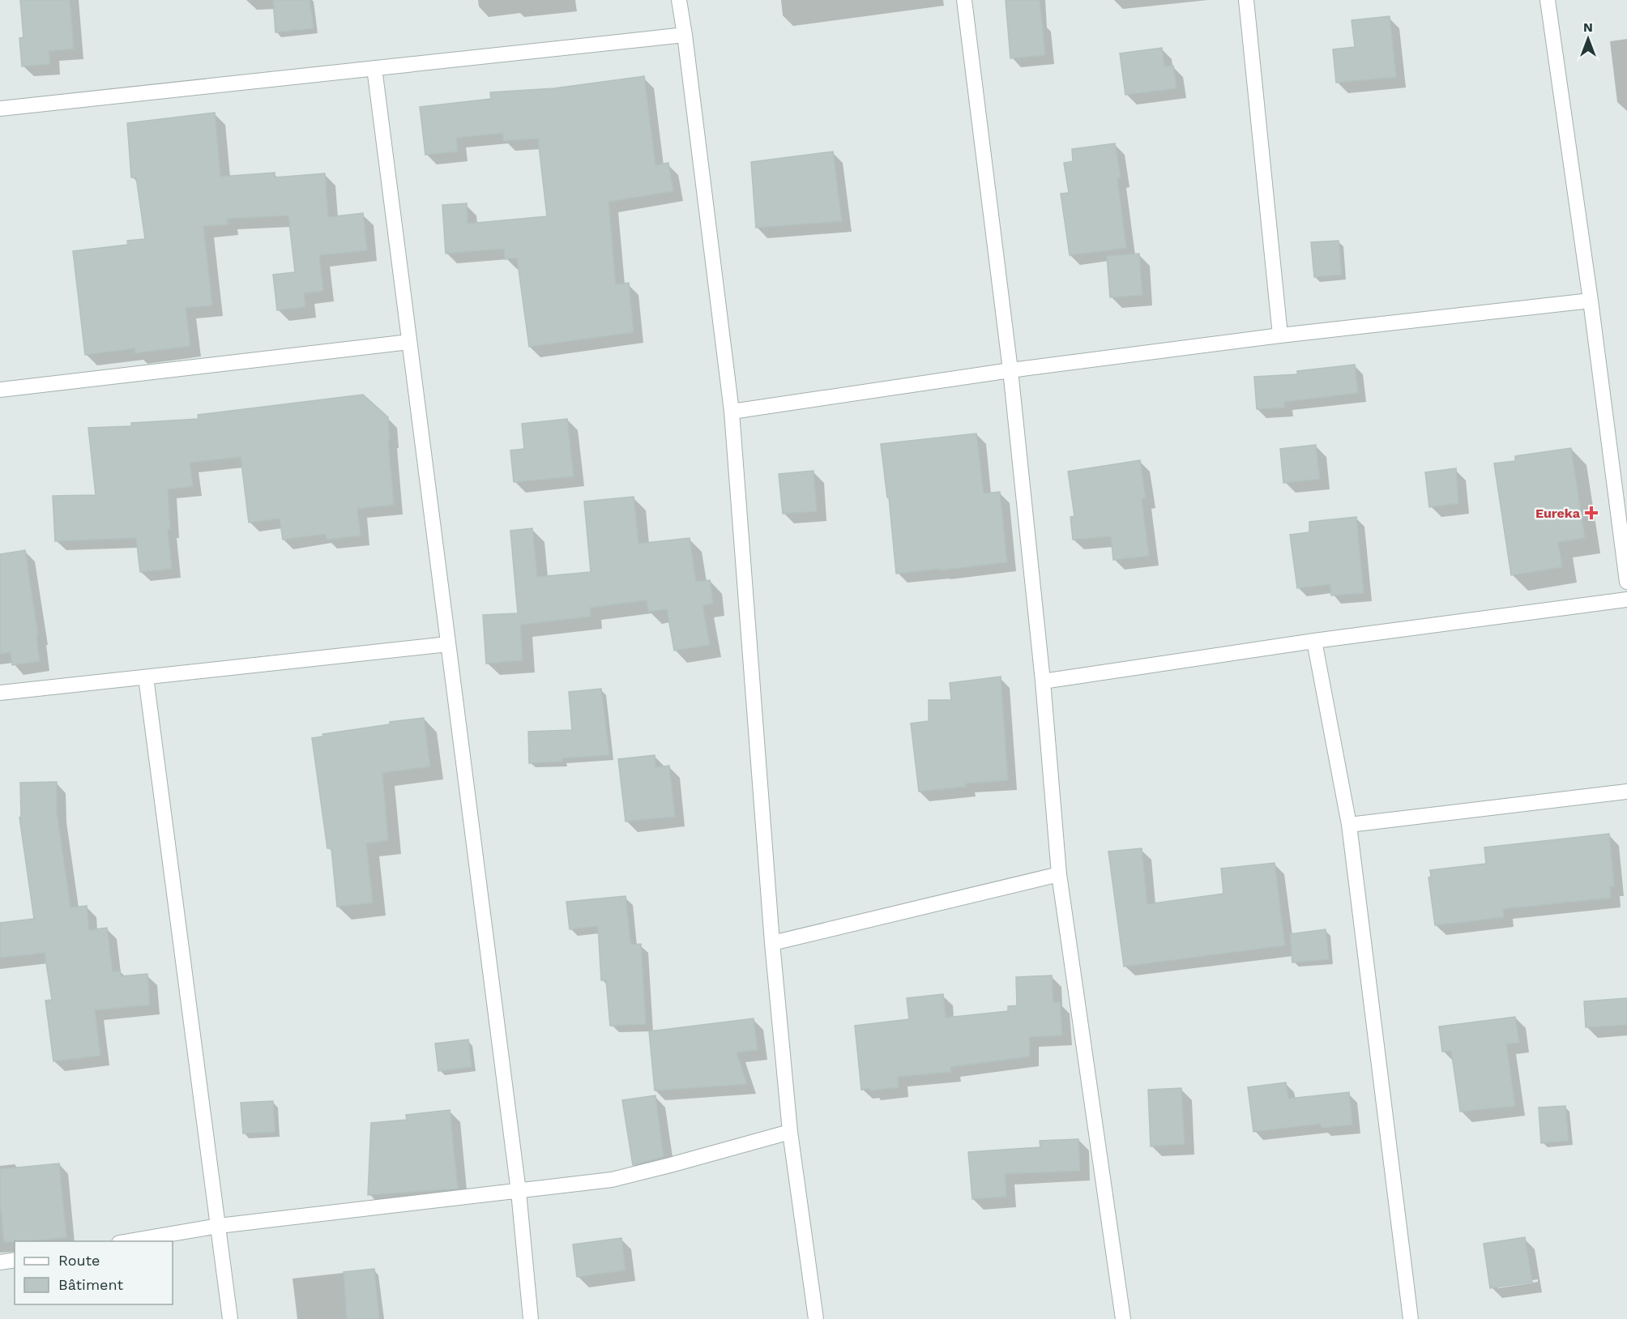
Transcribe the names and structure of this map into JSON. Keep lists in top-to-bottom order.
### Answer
{
  "places": {
    "health": ["Eureka"]
  },
  "legend": ["Route", "Bâtiment"],
  "north": "top"
}
